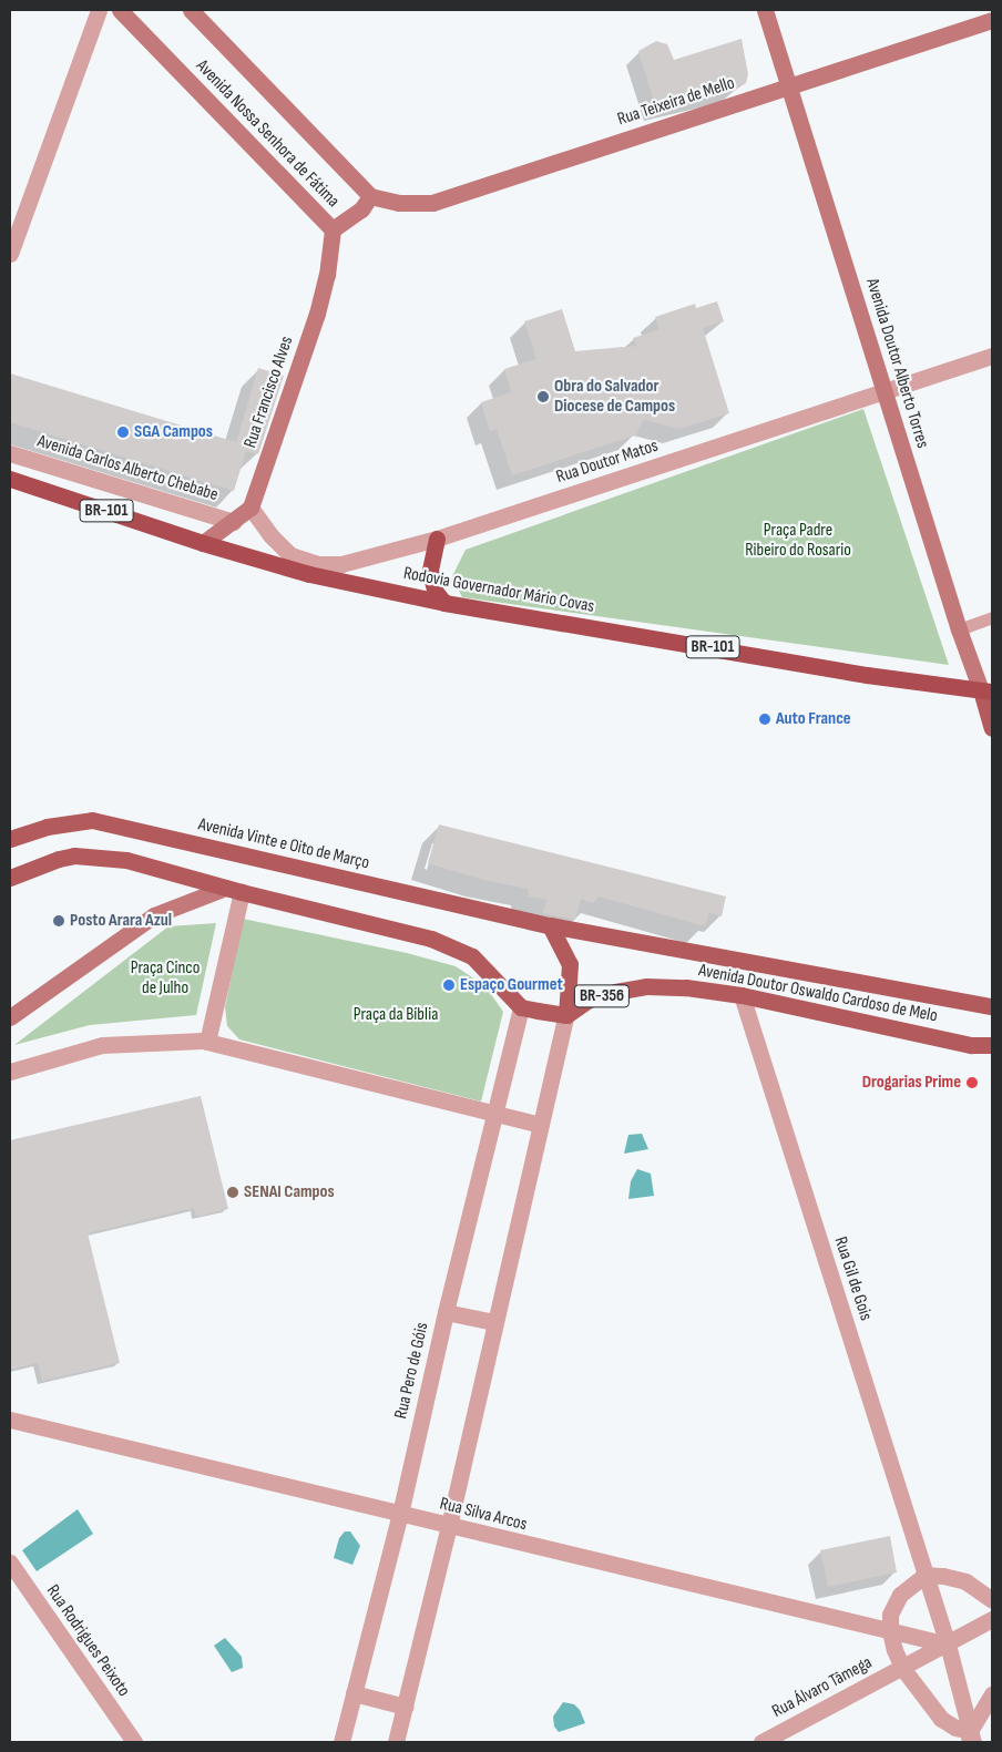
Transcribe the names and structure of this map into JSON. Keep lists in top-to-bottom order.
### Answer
{
  "streets": {
    "highway": ["BR-101", "Rodovia Governador Mário Covas"],
    "main road": [
      "Rua Teixeira de Mello",
      "Avenida Nossa Senhora de Fátima",
      "Avenida Doutor Alberto Torres",
      "Rua Francisco Alves",
      "Avenida Vinte e Oito de Março",
      "Avenida Doutor Oswaldo Cardoso de Melo",
      "BR-356"
    ],
    "street": [
      "Rua Doutor Matos",
      "Avenida Carlos Alberto Chebabe",
      "Rua Gil de Gois",
      "Rua Pero de Góis",
      "Rua Silva Arcos",
      "Rua Rodrigues Peixoto",
      "Rua Álvaro Tâmega"
    ]
  },
  "crossings": [
    ["Rua Teixeira de Mello", "Avenida Nossa Senhora de Fátima"],
    ["Rua Teixeira de Mello", "Avenida Doutor Alberto Torres"],
    ["Avenida Nossa Senhora de Fátima", "Rua Francisco Alves"],
    ["Avenida Doutor Alberto Torres", "Rua Doutor Matos"],
    ["Avenida Doutor Alberto Torres", "Rodovia Governador Mário Covas"],
    ["Rua Francisco Alves", "Rua Doutor Matos"],
    ["Avenida Vinte e Oito de Março", "Avenida Doutor Oswaldo Cardoso de Melo"],
    ["Avenida Doutor Oswaldo Cardoso de Melo", "BR-356"],
    ["Avenida Doutor Oswaldo Cardoso de Melo", "Rua Gil de Gois"],
    ["BR-356", "Rua Pero de Góis"],
    ["Rua Gil de Gois", "Rua Silva Arcos"],
    ["Rua Gil de Gois", "Rua Álvaro Tâmega"],
    ["Rua Pero de Góis", "Rua Silva Arcos"],
    ["Rua Silva Arcos", "Rua Álvaro Tâmega"]
  ],
  "parks": ["Praça Padre Ribeiro do Rosario", "Praça Cinco de Julho", "Praça da Bíblia"],
  "places": [
    "Obra do Salvador Diocese de Campos",
    "SGA Campos",
    "Auto France",
    "Posto Arara Azul",
    "Espaço Gourmet",
    "Drogarias Prime",
    "SENAI Campos"
  ]
}
